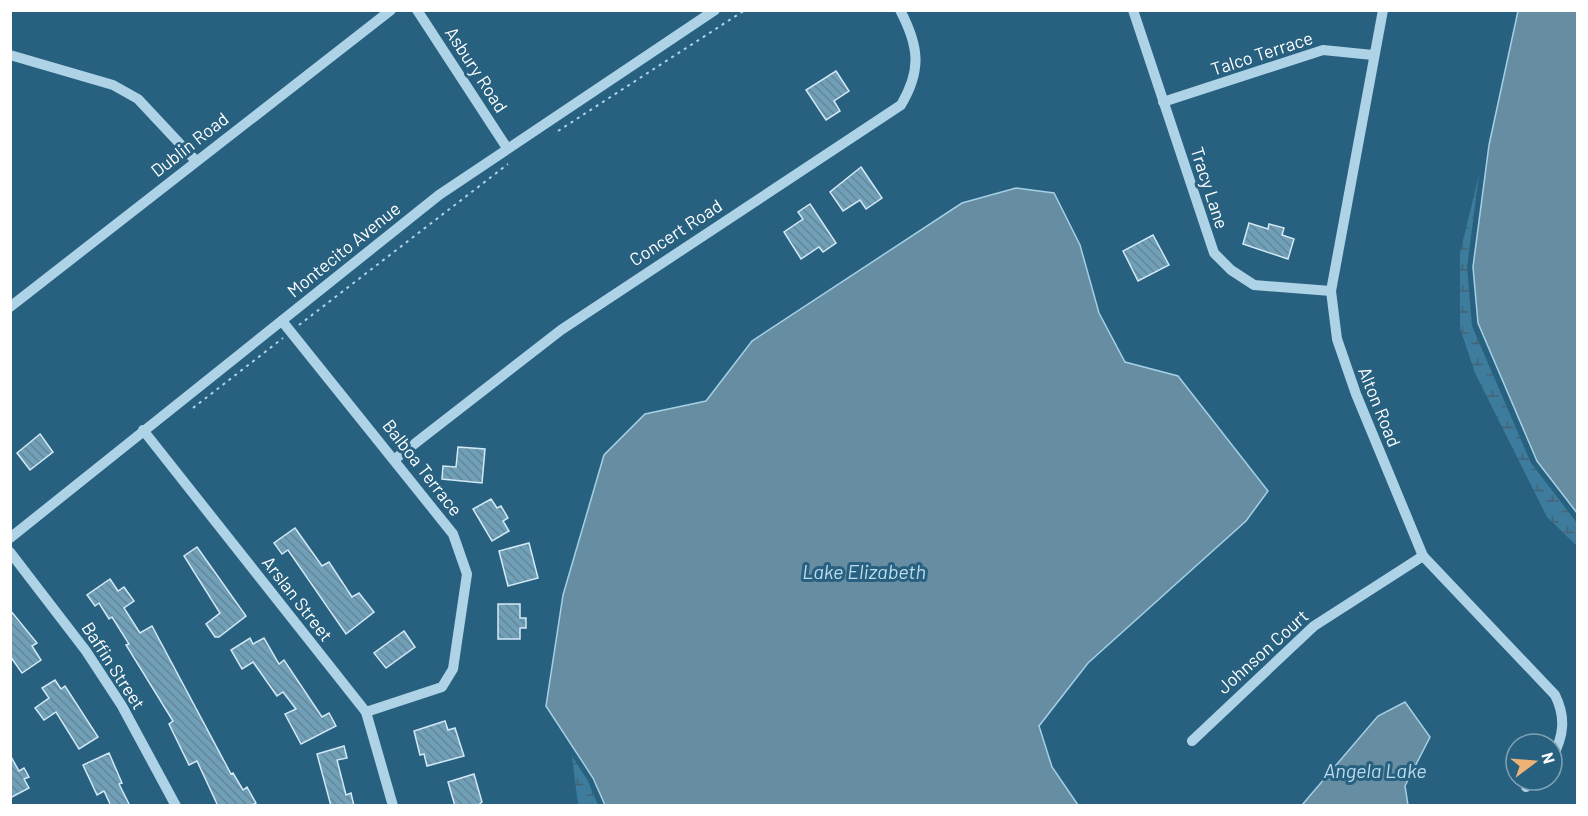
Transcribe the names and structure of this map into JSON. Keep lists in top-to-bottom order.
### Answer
{
  "streets": {
    "street": [
      "Talco Terrace",
      "Asbury Road",
      "Dublin Road",
      "Tracy Lane",
      "Concert Road",
      "Montecito Avenue",
      "Alton Road",
      "Balboa Terrace",
      "Arslan Street",
      "Johnson Court",
      "Baffin Street"
    ]
  },
  "crossings": [
    ["Talco Terrace", "Tracy Lane"],
    ["Talco Terrace", "Alton Road"],
    ["Asbury Road", "Montecito Avenue"],
    ["Tracy Lane", "Alton Road"],
    ["Concert Road", "Balboa Terrace"],
    ["Montecito Avenue", "Balboa Terrace"],
    ["Montecito Avenue", "Arslan Street"],
    ["Alton Road", "Johnson Court"],
    ["Balboa Terrace", "Arslan Street"]
  ],
  "water": ["Lake Elizabeth", "Angela Lake"],
  "north": "right"
}
